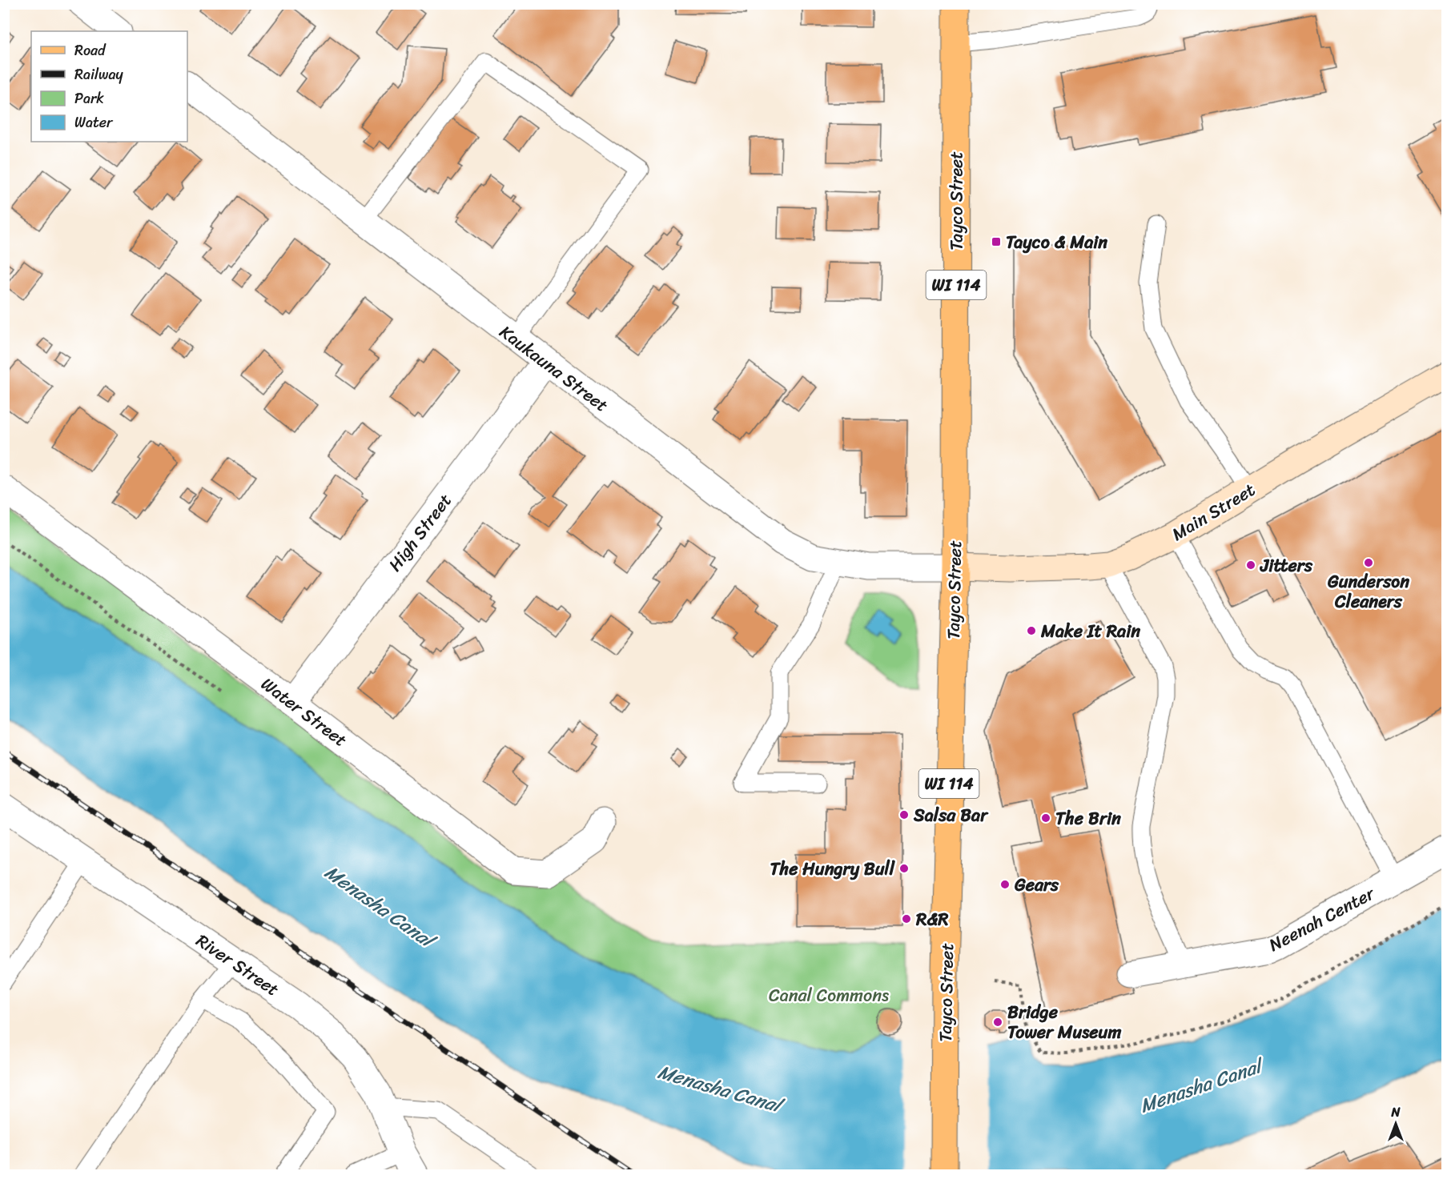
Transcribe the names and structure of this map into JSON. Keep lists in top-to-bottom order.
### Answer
{
  "streets": {
    "main road": ["Tayco Street", "WI 114", "Main Street"],
    "street": [
      "Kaukauna Street",
      "High Street",
      "Water Street",
      "Neenah Center",
      "River Street"
    ]
  },
  "crossings": [
    ["Tayco Street", "Kaukauna Street"],
    ["Tayco Street", "Main Street"],
    ["Kaukauna Street", "Main Street"],
    ["Kaukauna Street", "High Street"],
    ["High Street", "Water Street"]
  ],
  "water": ["Menasha Canal"],
  "parks": ["Canal Commons"],
  "places": {
    "transit": ["Tayco & Main"],
    "other": [
      "Gunderson Cleaners",
      "Jitters",
      "Make It Rain",
      "Salsa Bar",
      "The Brin",
      "The Hungry Bull",
      "Gears",
      "R&R",
      "Bridge Tower Museum"
    ]
  },
  "legend": [
    "Road",
    "Railway",
    "Park",
    "Water"
  ],
  "north": "top"
}
